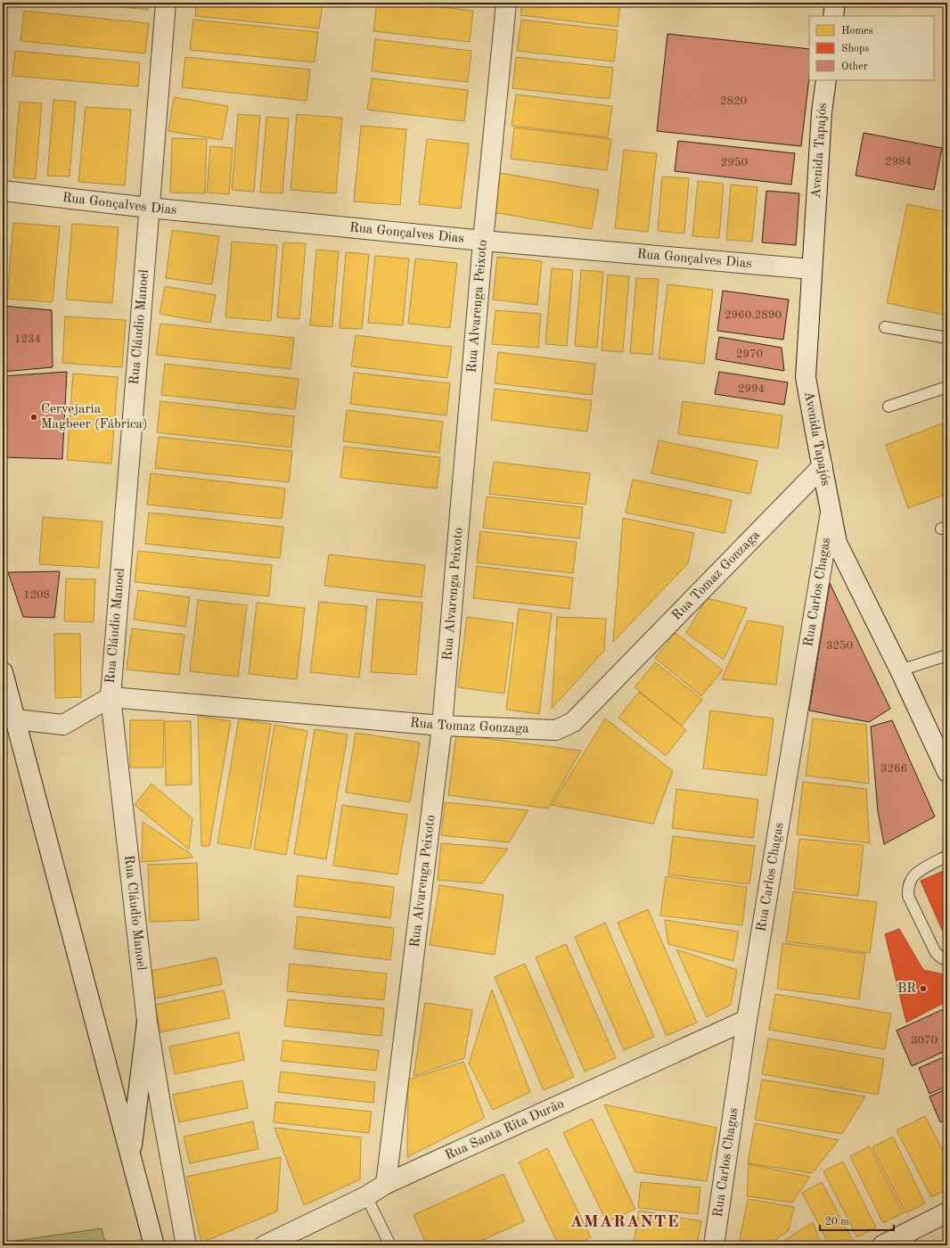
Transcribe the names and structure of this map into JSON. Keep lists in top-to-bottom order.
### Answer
{
  "streets": {
    "street": [
      "Avenida Tapajós",
      "Rua Gonçalves Dias",
      "Rua Alvarenga Peixoto",
      "Rua Cláudio Manoel",
      "Rua Tomaz Gonzaga",
      "Rua Carlos Chagas",
      "Rua Santa Rita Durão"
    ]
  },
  "crossings": [
    ["Avenida Tapajós", "Rua Gonçalves Dias"],
    ["Avenida Tapajós", "Rua Tomaz Gonzaga"],
    ["Avenida Tapajós", "Rua Carlos Chagas"],
    ["Rua Gonçalves Dias", "Rua Alvarenga Peixoto"],
    ["Rua Gonçalves Dias", "Rua Cláudio Manoel"],
    ["Rua Alvarenga Peixoto", "Rua Tomaz Gonzaga"],
    ["Rua Alvarenga Peixoto", "Rua Santa Rita Durão"],
    ["Rua Cláudio Manoel", "Rua Tomaz Gonzaga"],
    ["Rua Carlos Chagas", "Rua Santa Rita Durão"]
  ],
  "districts": ["AMARANTE"],
  "places": ["Cervejaria Magbeer (Fábrica)", "BR"],
  "house_numbers": [
    "2820",
    "2984",
    "2950",
    "2960,2890",
    "1234",
    "2970",
    "2994",
    "1208",
    "3250",
    "3266",
    "3070"
  ],
  "legend": ["Homes", "Shops", "Other"],
  "scale_bar": "20 m"
}
